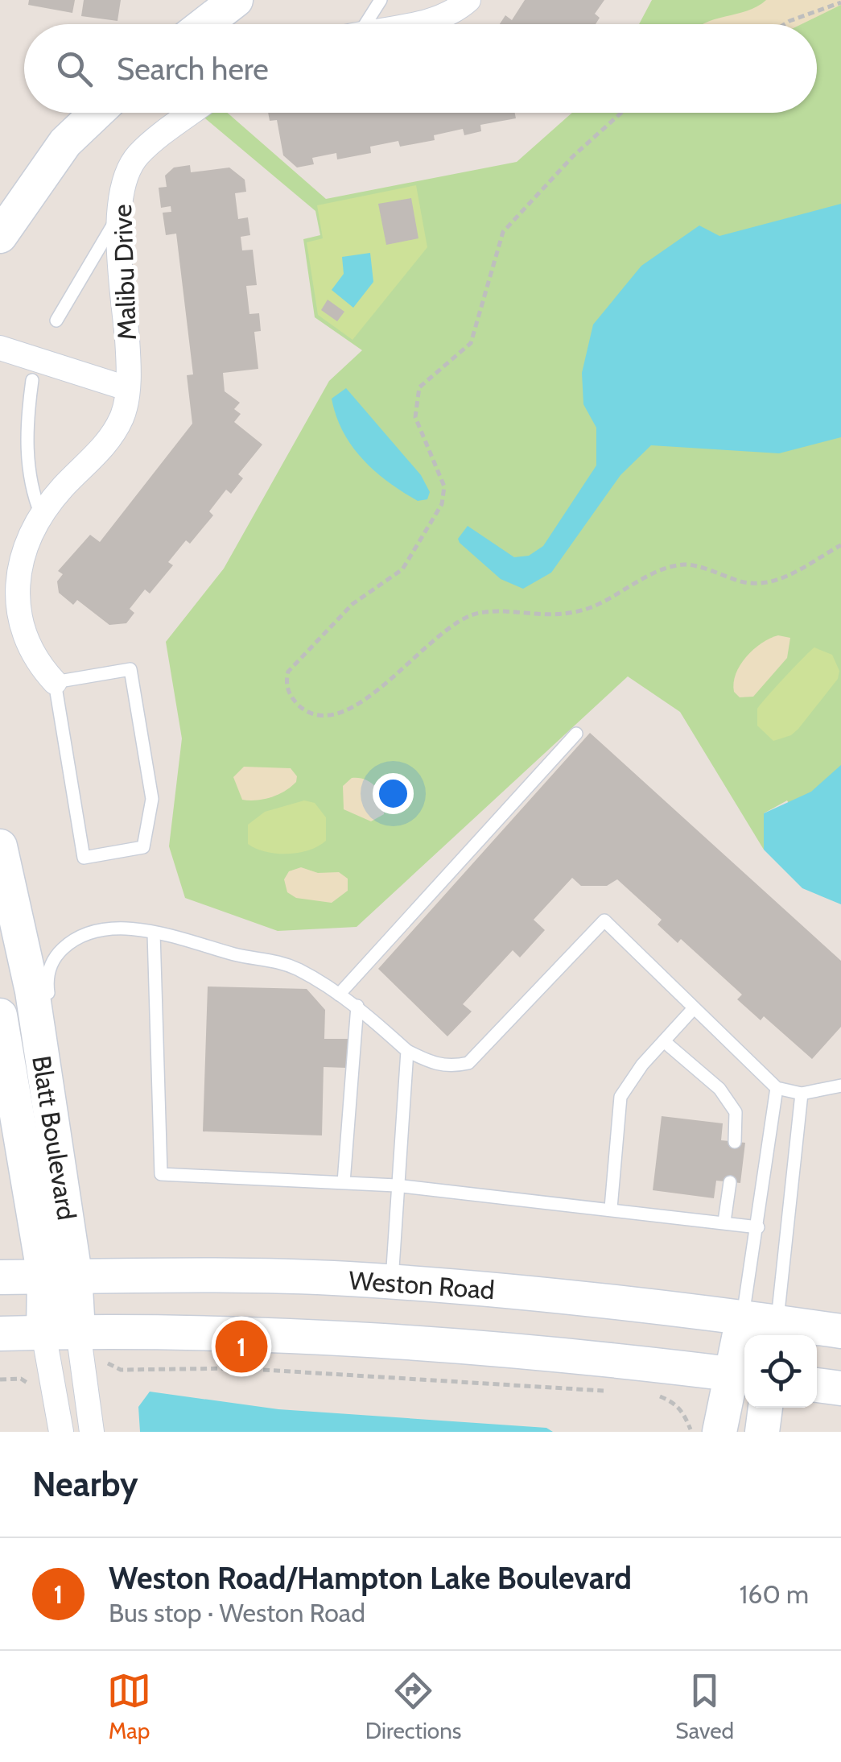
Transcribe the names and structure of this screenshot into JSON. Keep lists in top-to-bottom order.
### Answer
{
  "streets": {
    "main road": ["Blatt Boulevard", "Weston Road"],
    "street": ["Malibu Drive"]
  },
  "crossings": [
    ["Blatt Boulevard", "Weston Road"]
  ],
  "page": {
    "search": "Search here",
    "pins": "1",
    "heading": "Nearby",
    "list": [
      {
        "mark": "1",
        "name": "Weston Road/Hampton Lake Boulevard",
        "note": "Bus stop · Weston Road",
        "value": "160 m"
      }
    ],
    "nav": ["Map", "Directions", "Saved"]
  }
}
